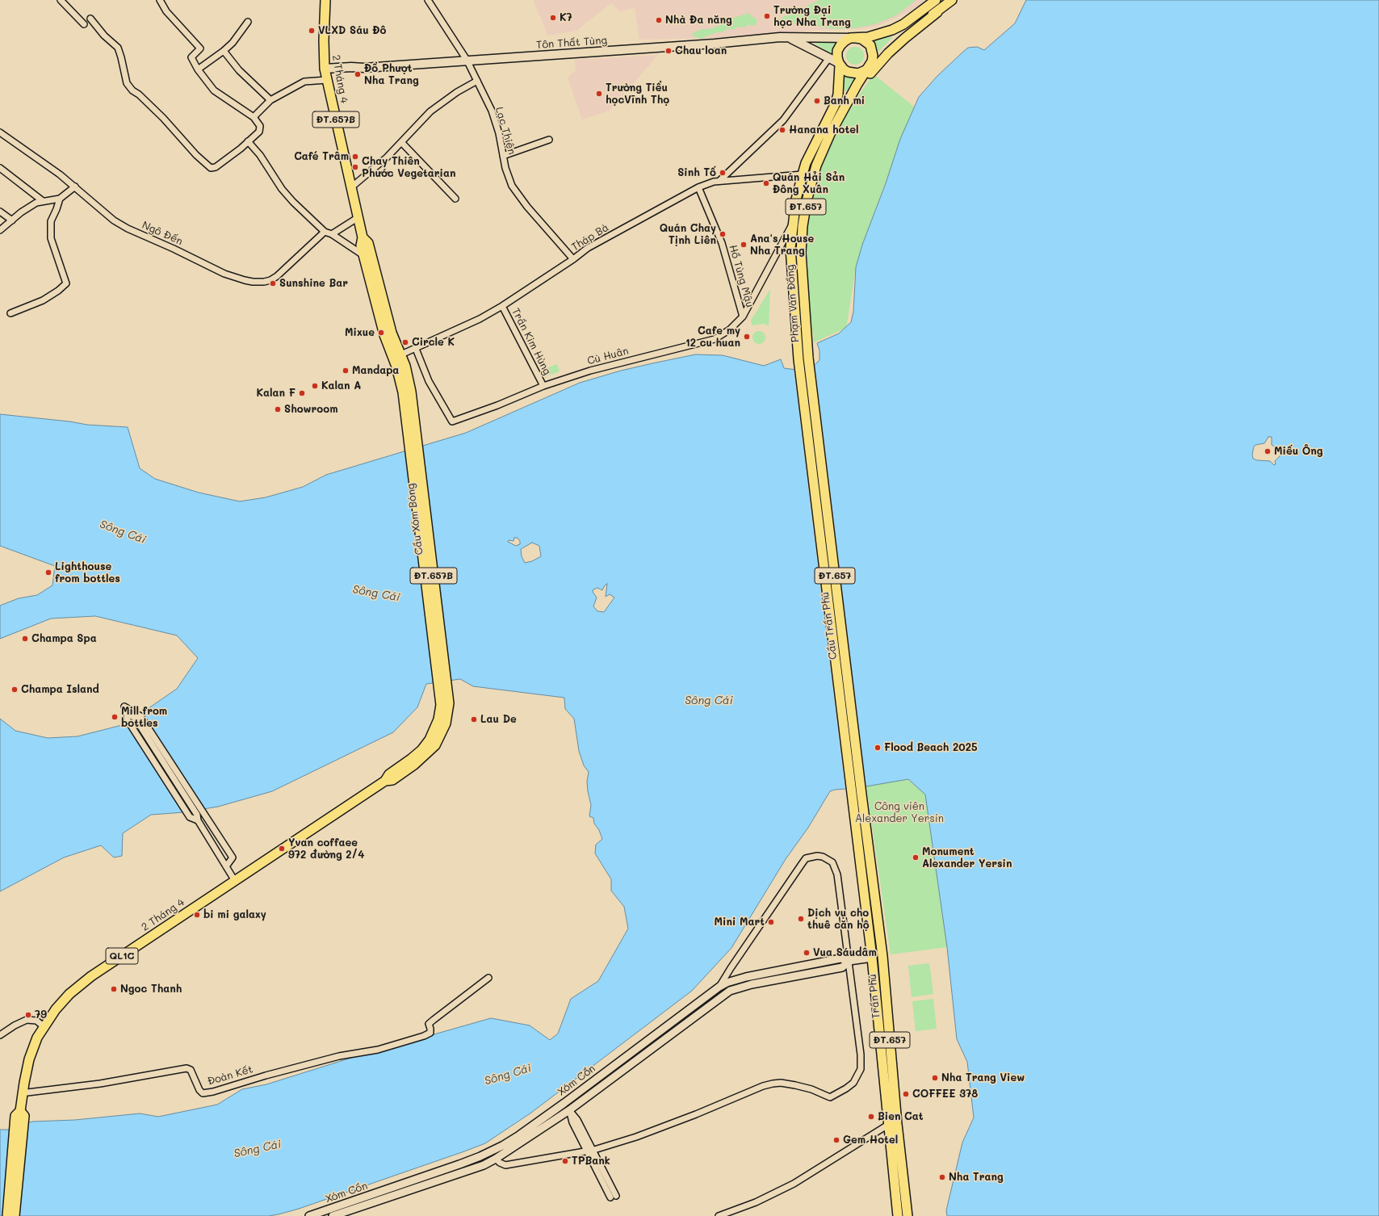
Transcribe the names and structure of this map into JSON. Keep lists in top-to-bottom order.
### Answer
{
  "streets": {
    "main road": [
      "Tôn Thất Tùng",
      "2 Tháng 4",
      "ĐT.657B",
      "ĐT.657",
      "Phạm Văn Đồng",
      "Cầu Xóm Bóng",
      "Cầu Trần Phú",
      "QL1C",
      "Trần Phú"
    ],
    "street": [
      "Lạc Thiện",
      "Ngô Đến",
      "Tháp Bà",
      "Hồ Tùng Mậu",
      "Trần Kim Hùng",
      "Cù Huân",
      "Đoàn Kết",
      "Xóm Cồn"
    ]
  },
  "crossings": [
    ["Tôn Thất Tùng", "2 Tháng 4"],
    ["Tôn Thất Tùng", "Lạc Thiện"],
    ["Tôn Thất Tùng", "Phạm Văn Đồng"],
    ["2 Tháng 4", "Tháp Bà"],
    ["2 Tháng 4", "Cầu Xóm Bóng"],
    ["Lạc Thiện", "Tháp Bà"],
    ["Tháp Bà", "Hồ Tùng Mậu"],
    ["Tháp Bà", "Phạm Văn Đồng"],
    ["Tháp Bà", "Trần Kim Hùng"],
    ["Tháp Bà", "Cù Huân"],
    ["Hồ Tùng Mậu", "Cù Huân"],
    ["Phạm Văn Đồng", "Cù Huân"],
    ["Phạm Văn Đồng", "Cầu Trần Phú"],
    ["Trần Kim Hùng", "Cù Huân"],
    ["Cầu Trần Phú", "Trần Phú"],
    ["Trần Phú", "Xóm Cồn"]
  ],
  "water": ["Sông Cái"],
  "parks": ["Công viên Alexander Yersin"],
  "places": [
    "Trường Đại học Nha Trang",
    "K7",
    "Nhà Đa năng",
    "VLXD Sáu Đô",
    "Chau loan",
    "Đồ Phượt Nha Trang",
    "Trường Tiểu họcVĩnh Thọ",
    "Banh mi",
    "Hanana hotel",
    "Café Trâm",
    "Chay Thiên Phước Vegetarian",
    "Sinh Tố",
    "Quán Hải Sản Đông Xuân",
    "Quán Chay Tịnh Liên",
    "Ana's House Nha Trang",
    "Sunshine Bar",
    "Mixue",
    "Cafe my 12 cu huan",
    "Circle K",
    "Mandapa",
    "Kalan A",
    "Kalan F",
    "Showroom",
    "Miếu Ông",
    "Lighthouse from bottles",
    "Champa Spa",
    "Champa Island",
    "Mill from bottles",
    "Lau De",
    "Flood Beach 2025",
    "Yvan coffaee 972 đường 2/4",
    "Monument Alexander Yersin",
    "bi mi galaxy",
    "Dịch vụ cho thuê căn hộ",
    "Mini Mart",
    "Vua Sáudâm",
    "Ngoc Thanh",
    "79",
    "Nha Trang View",
    "COFFEE 378",
    "Bien Cat",
    "Gem Hotel",
    "TPBank",
    "Nha Trang"
  ]
}
